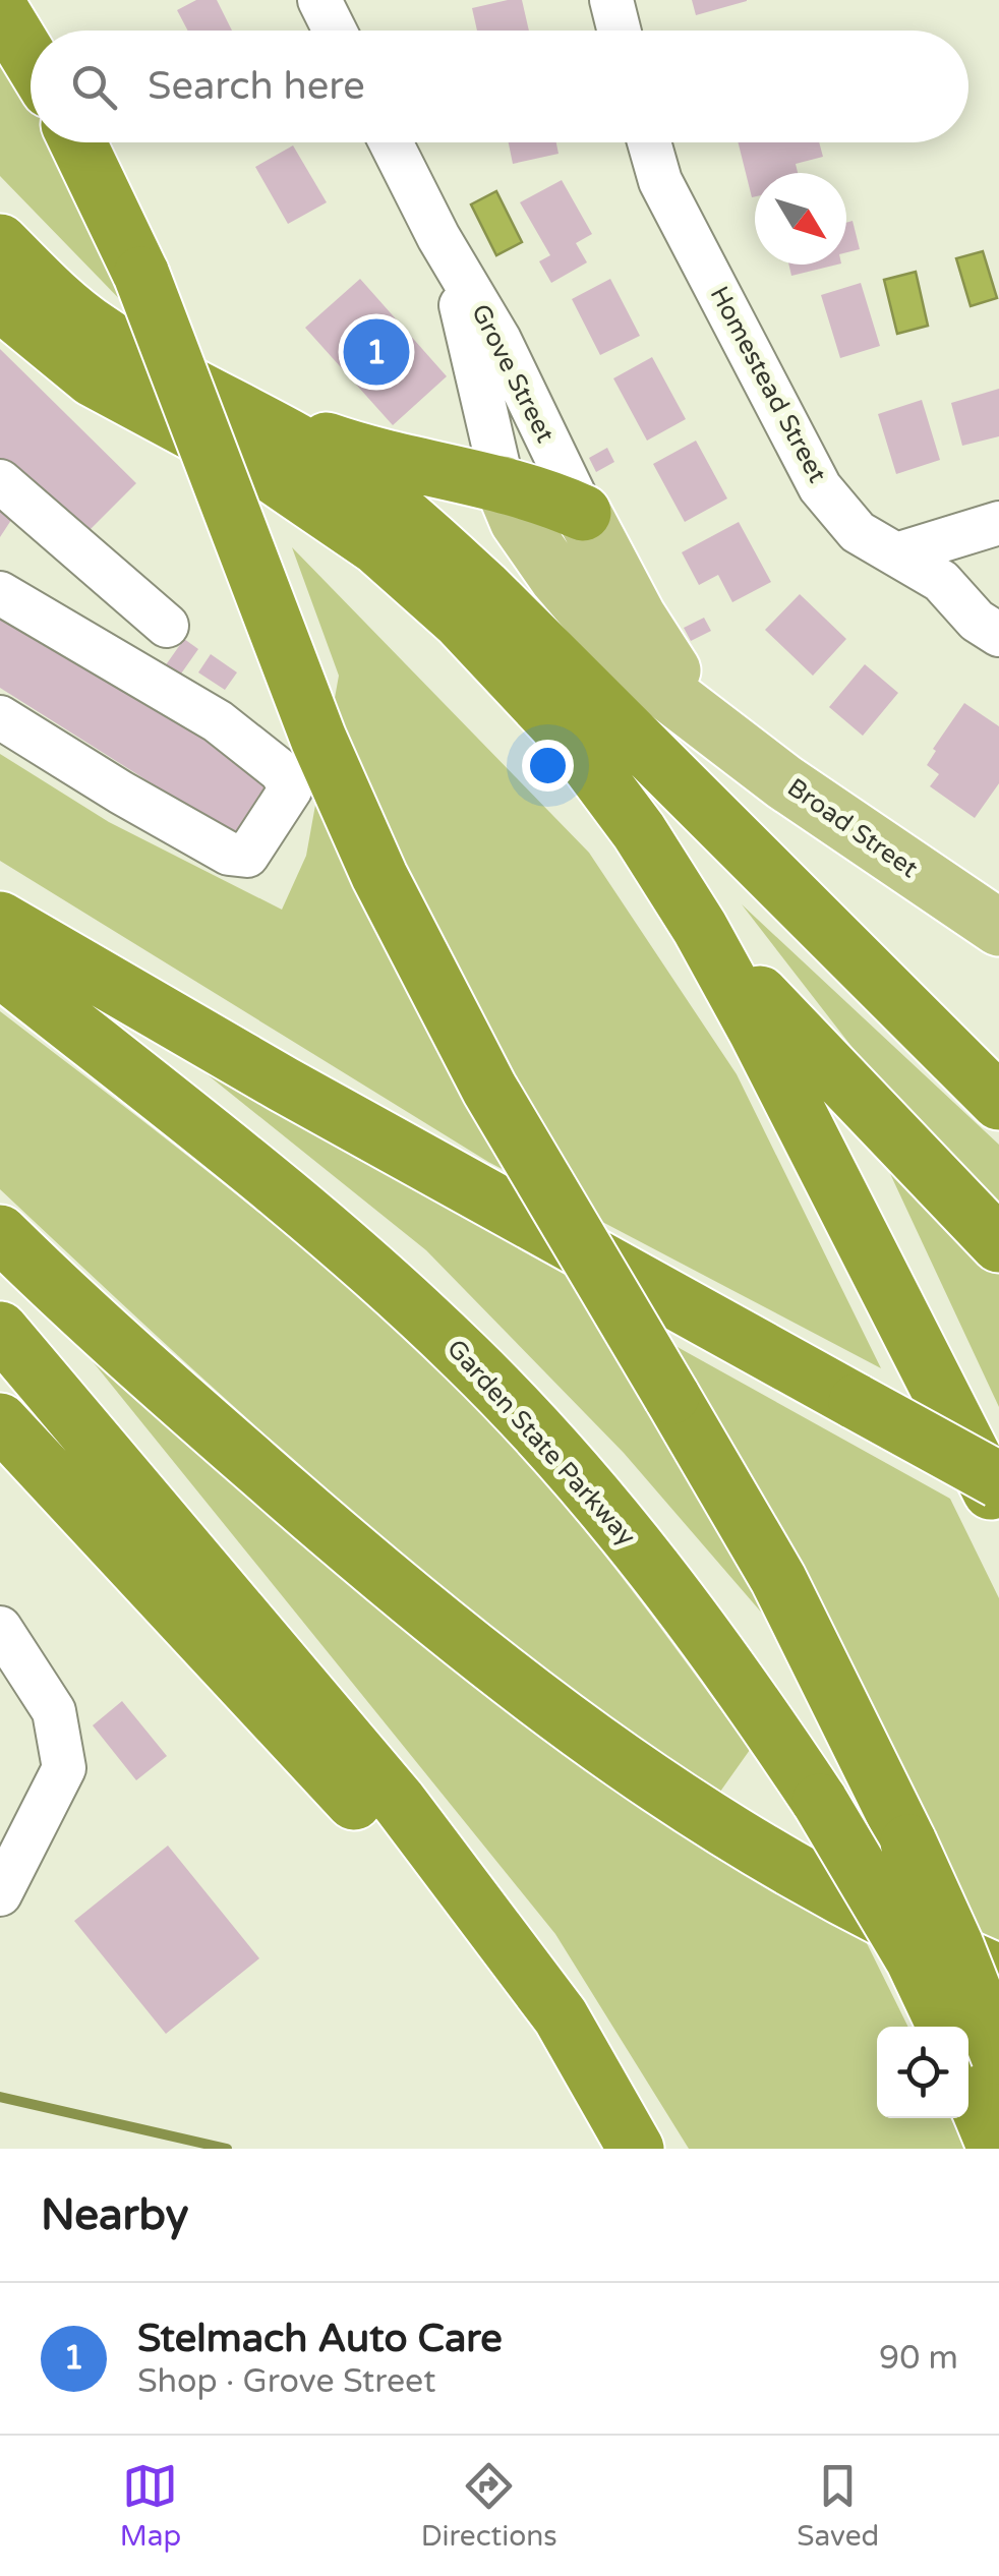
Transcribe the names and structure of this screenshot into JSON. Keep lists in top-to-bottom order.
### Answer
{
  "streets": {
    "highway": ["Garden State Parkway"],
    "main road": ["Broad Street"],
    "street": ["Grove Street", "Homestead Street"]
  },
  "crossings": [
    ["Grove Street", "Broad Street"]
  ],
  "north": "bottom right",
  "page": {
    "search": "Search here",
    "pins": "1",
    "heading": "Nearby",
    "list": [
      {
        "mark": "1",
        "name": "Stelmach Auto Care",
        "note": "Shop · Grove Street",
        "value": "90 m"
      }
    ],
    "nav": ["Map", "Directions", "Saved"]
  }
}
